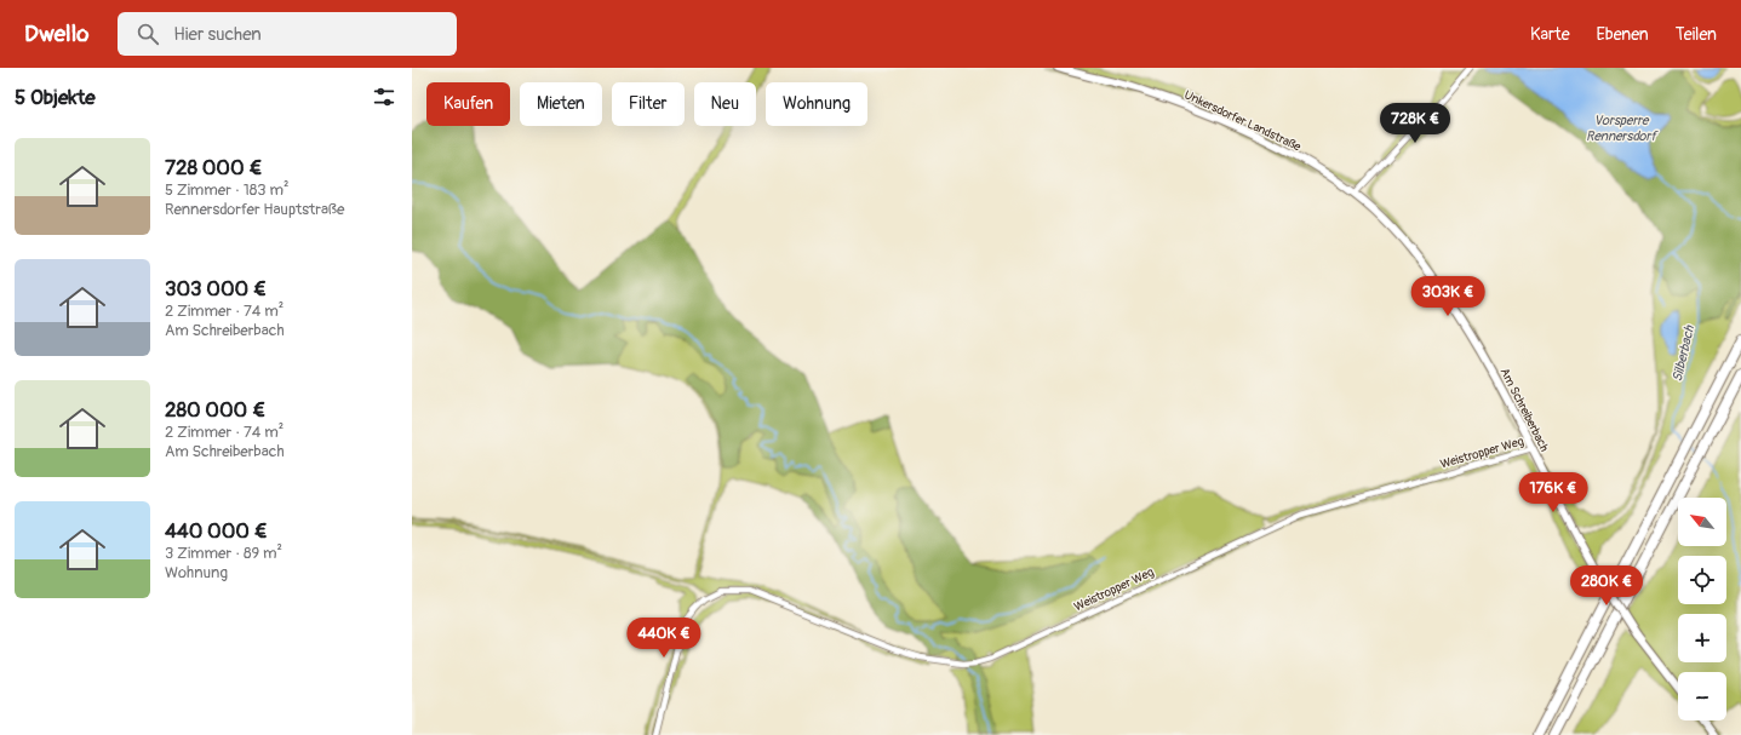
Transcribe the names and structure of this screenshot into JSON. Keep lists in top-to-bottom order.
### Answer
{
  "streets": {
    "street": ["Unkersdorfer Landstraße", "Am Schreiberbach", "Weistropper Weg"]
  },
  "crossings": [
    ["Unkersdorfer Landstraße", "Am Schreiberbach"],
    ["Am Schreiberbach", "Weistropper Weg"]
  ],
  "water": ["Vorsperre Rennersdorf", "Silberbach"],
  "north": "top left",
  "page": {
    "header": "Dwello",
    "search": "Hier suchen",
    "nav": ["Karte", "Ebenen", "Teilen"],
    "heading": "5 Objekte",
    "chip": [
      "Kaufen",
      "Mieten",
      "Filter",
      "Neu",
      "Wohnung"
    ],
    "price": [
      "728K €",
      "303K €",
      "176K €",
      "280K €",
      "440K €"
    ],
    "list": [
      {
        "name": "728 000 €",
        "note": "5 Zimmer · 183 m² · Rennersdorfer Hauptstraße"
      },
      {
        "name": "303 000 €",
        "note": "2 Zimmer · 74 m² · Am Schreiberbach"
      },
      {
        "name": "280 000 €",
        "note": "2 Zimmer · 74 m² · Am Schreiberbach"
      },
      {
        "name": "440 000 €",
        "note": "3 Zimmer · 89 m² · Wohnung"
      }
    ],
    "map_buttons": ["+", "−"]
  }
}
